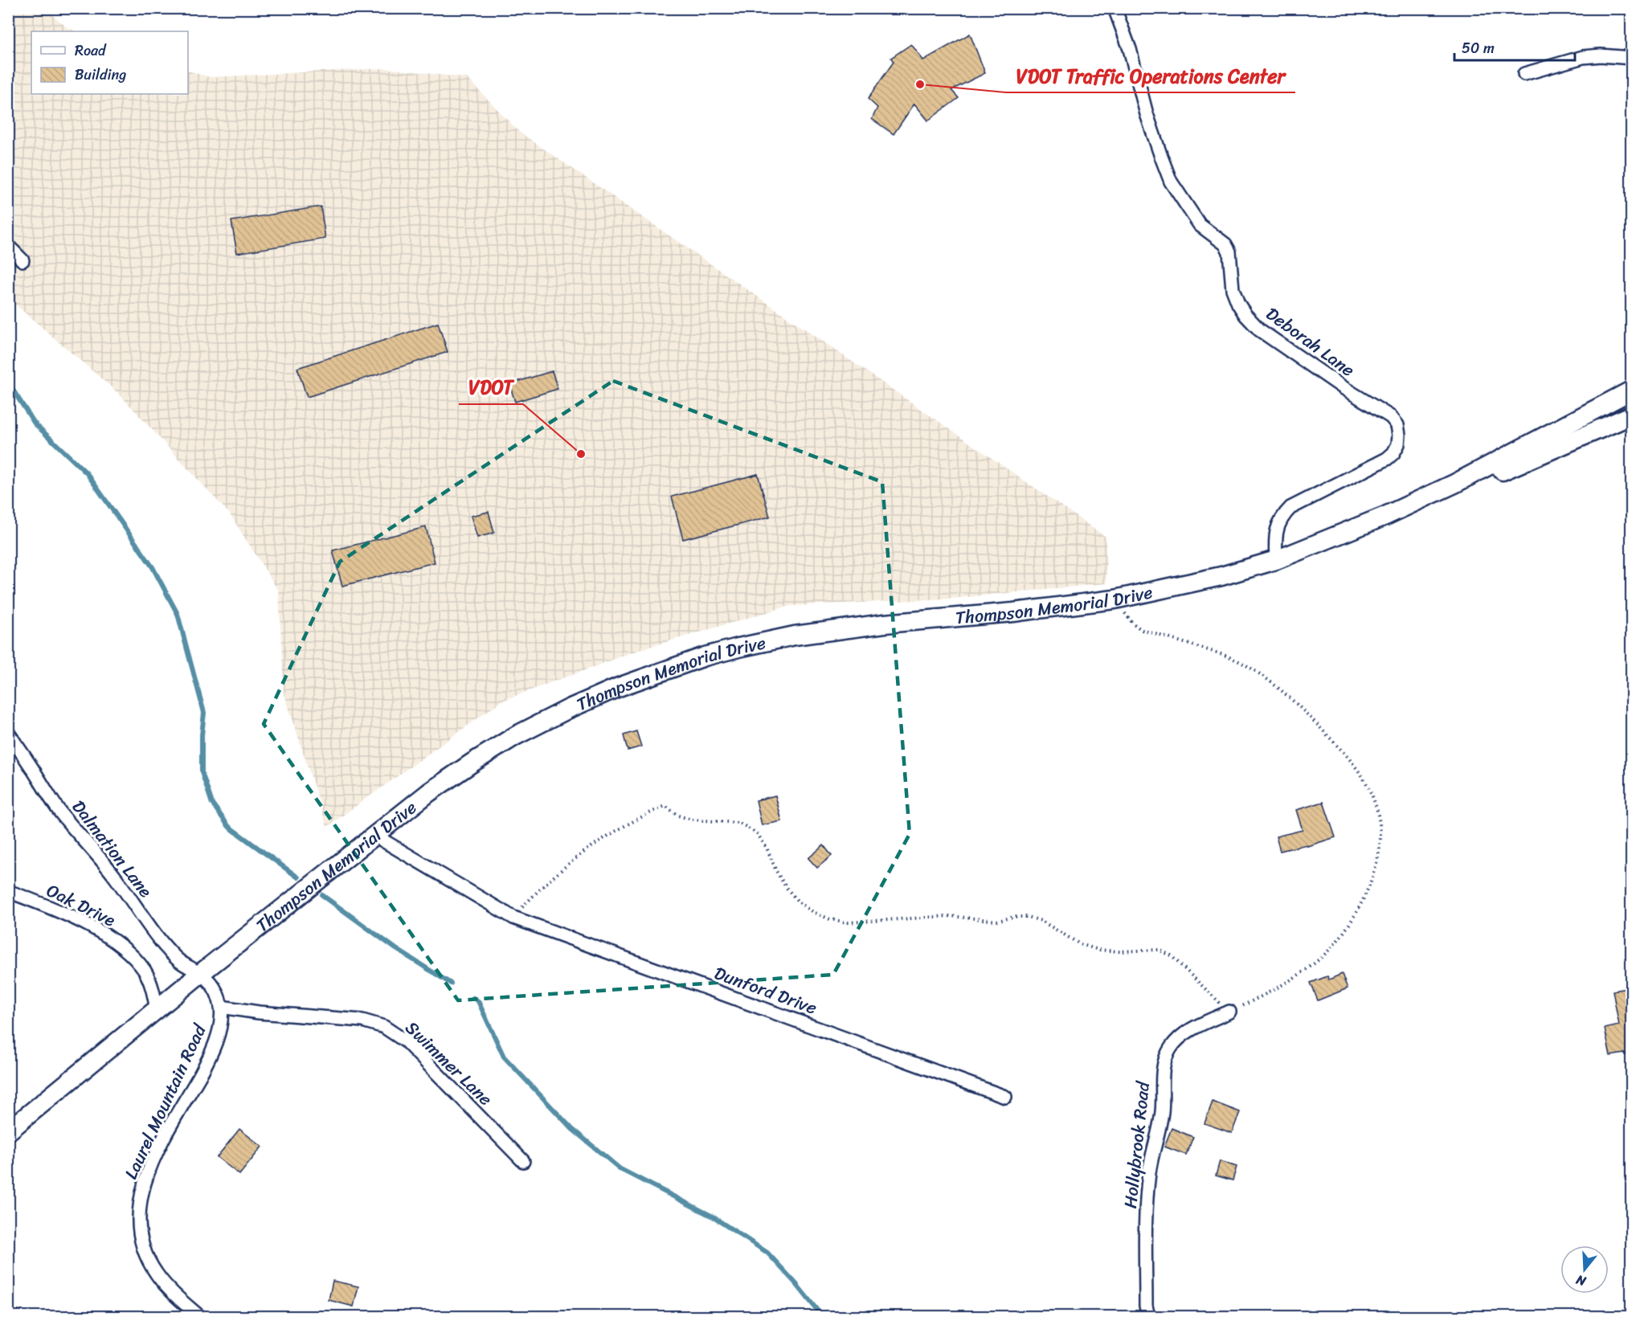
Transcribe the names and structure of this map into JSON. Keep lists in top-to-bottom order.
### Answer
{
  "streets": {
    "main road": ["Thompson Memorial Drive"],
    "street": [
      "Deborah Lane",
      "Dalmation Lane",
      "Oak Drive",
      "Dunford Drive",
      "Swimmer Lane",
      "Laurel Mountain Road",
      "Hollybrook Road"
    ]
  },
  "crossings": [
    ["Deborah Lane", "Thompson Memorial Drive"],
    ["Thompson Memorial Drive", "Dalmation Lane"],
    ["Thompson Memorial Drive", "Oak Drive"],
    ["Thompson Memorial Drive", "Dunford Drive"],
    ["Thompson Memorial Drive", "Laurel Mountain Road"],
    ["Dalmation Lane", "Laurel Mountain Road"],
    ["Swimmer Lane", "Laurel Mountain Road"]
  ],
  "places": ["VDOT Traffic Operations Center", "VDOT"],
  "legend": ["Road", "Building"],
  "scale_bar": "50 m",
  "north": "bottom"
}
